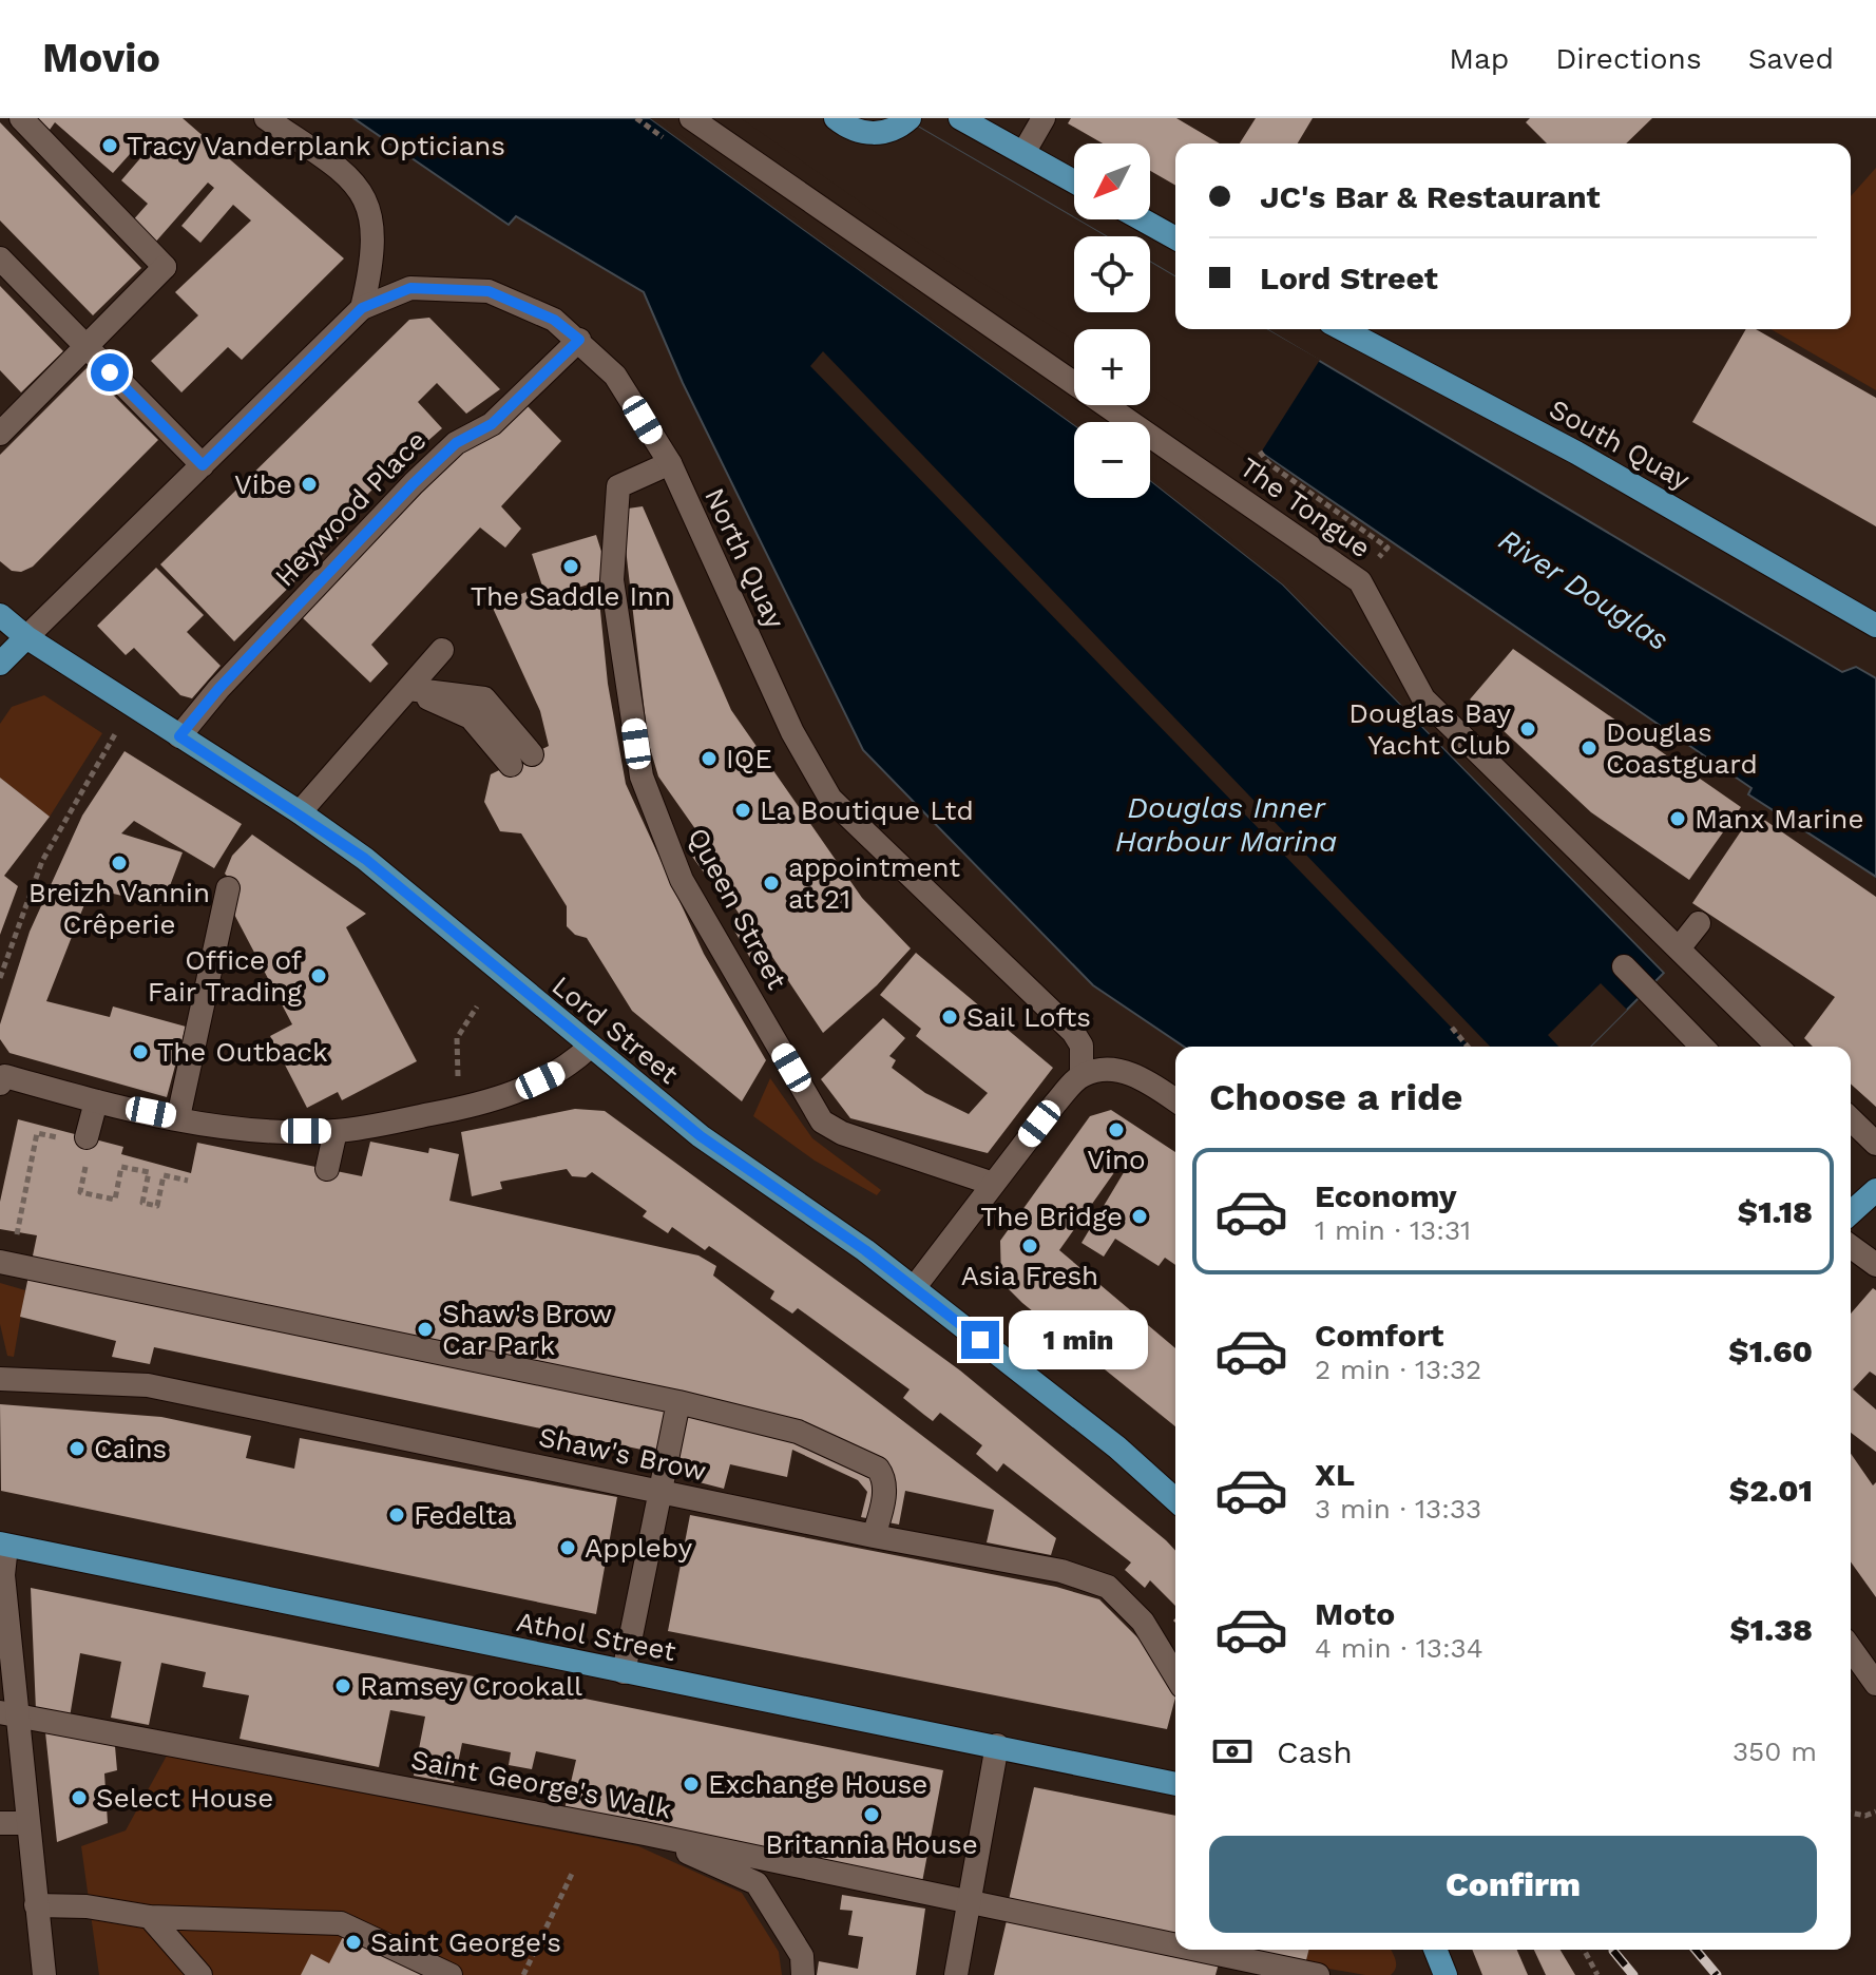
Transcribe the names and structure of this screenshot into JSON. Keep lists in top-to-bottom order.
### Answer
{
  "streets": {
    "main road": ["South Quay", "Lord Street", "Athol Street"],
    "street": [
      "The Tongue",
      "Heywood Place",
      "North Quay",
      "Queen Street",
      "Shaw's Brow",
      "Saint George's Walk"
    ]
  },
  "crossings": [
    ["Heywood Place", "North Quay"],
    ["Heywood Place", "Lord Street"],
    ["North Quay", "Queen Street"]
  ],
  "water": ["River Douglas", "Douglas Inner Harbour Marina"],
  "places": [
    "Tracy Vanderplank Opticians",
    "Vibe",
    "The Saddle Inn",
    "Douglas Bay Yacht Club",
    "Douglas Coastguard",
    "IQE",
    "La Boutique Ltd",
    "Manx Marine",
    "Breizh Vannin Crêperie",
    "appointment at 21",
    "Office of Fair Trading",
    "Sail Lofts",
    "The Outback",
    "Vino",
    "The Bridge",
    "Asia Fresh",
    "Shaw's Brow Car Park",
    "Cains",
    "Fedelta",
    "Appleby",
    "Ramsey Crookall",
    "Exchange House",
    "Select House",
    "Britannia House",
    "Saint George's"
  ],
  "north": "bottom left",
  "page": {
    "header": "Movio",
    "nav": ["Map", "Directions", "Saved"],
    "map_buttons": ["+", "−"],
    "banner": ["JC's Bar & Restaurant", "Lord Street"],
    "heading": "Choose a ride",
    "list": [
      {
        "name": "Economy",
        "note": "1 min · 13:31",
        "value": "$1.18"
      },
      {
        "name": "Comfort",
        "note": "2 min · 13:32",
        "value": "$1.60"
      },
      {
        "name": "XL",
        "note": "3 min · 13:33",
        "value": "$2.01"
      },
      {
        "name": "Moto",
        "note": "4 min · 13:34",
        "value": "$1.38"
      }
    ],
    "bubble": "1 min",
    "pay": ["Cash", "350 m"],
    "buttons": "Confirm"
  }
}
